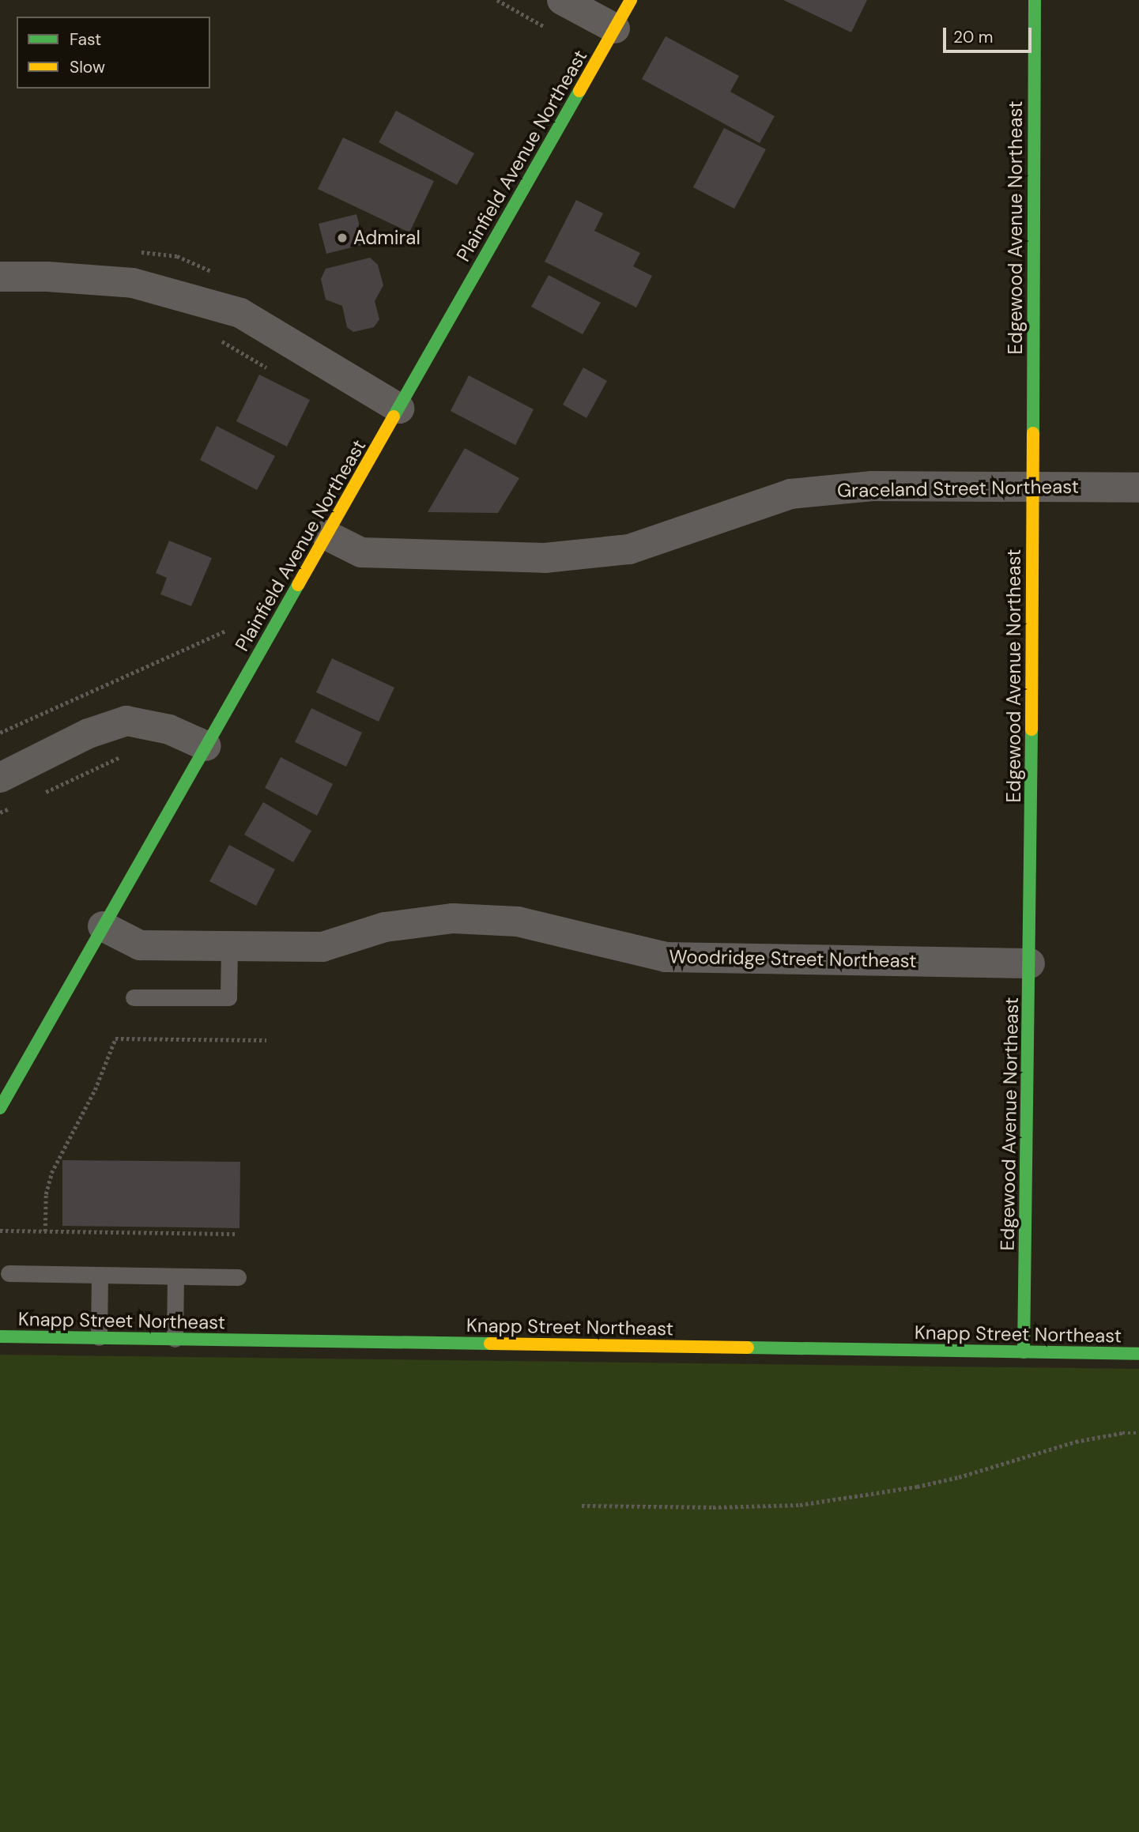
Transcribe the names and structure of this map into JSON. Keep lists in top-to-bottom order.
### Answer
{
  "streets": {
    "main road": ["Plainfield Avenue Northeast", "Edgewood Avenue Northeast", "Knapp Street Northeast"],
    "street": ["Graceland Street Northeast", "Woodridge Street Northeast"]
  },
  "crossings": [
    ["Plainfield Avenue Northeast", "Graceland Street Northeast"],
    ["Plainfield Avenue Northeast", "Woodridge Street Northeast"],
    ["Edgewood Avenue Northeast", "Graceland Street Northeast"],
    ["Edgewood Avenue Northeast", "Woodridge Street Northeast"],
    ["Edgewood Avenue Northeast", "Knapp Street Northeast"]
  ],
  "places": ["Admiral"],
  "legend": ["Fast", "Slow"],
  "scale_bar": "20 m"
}
